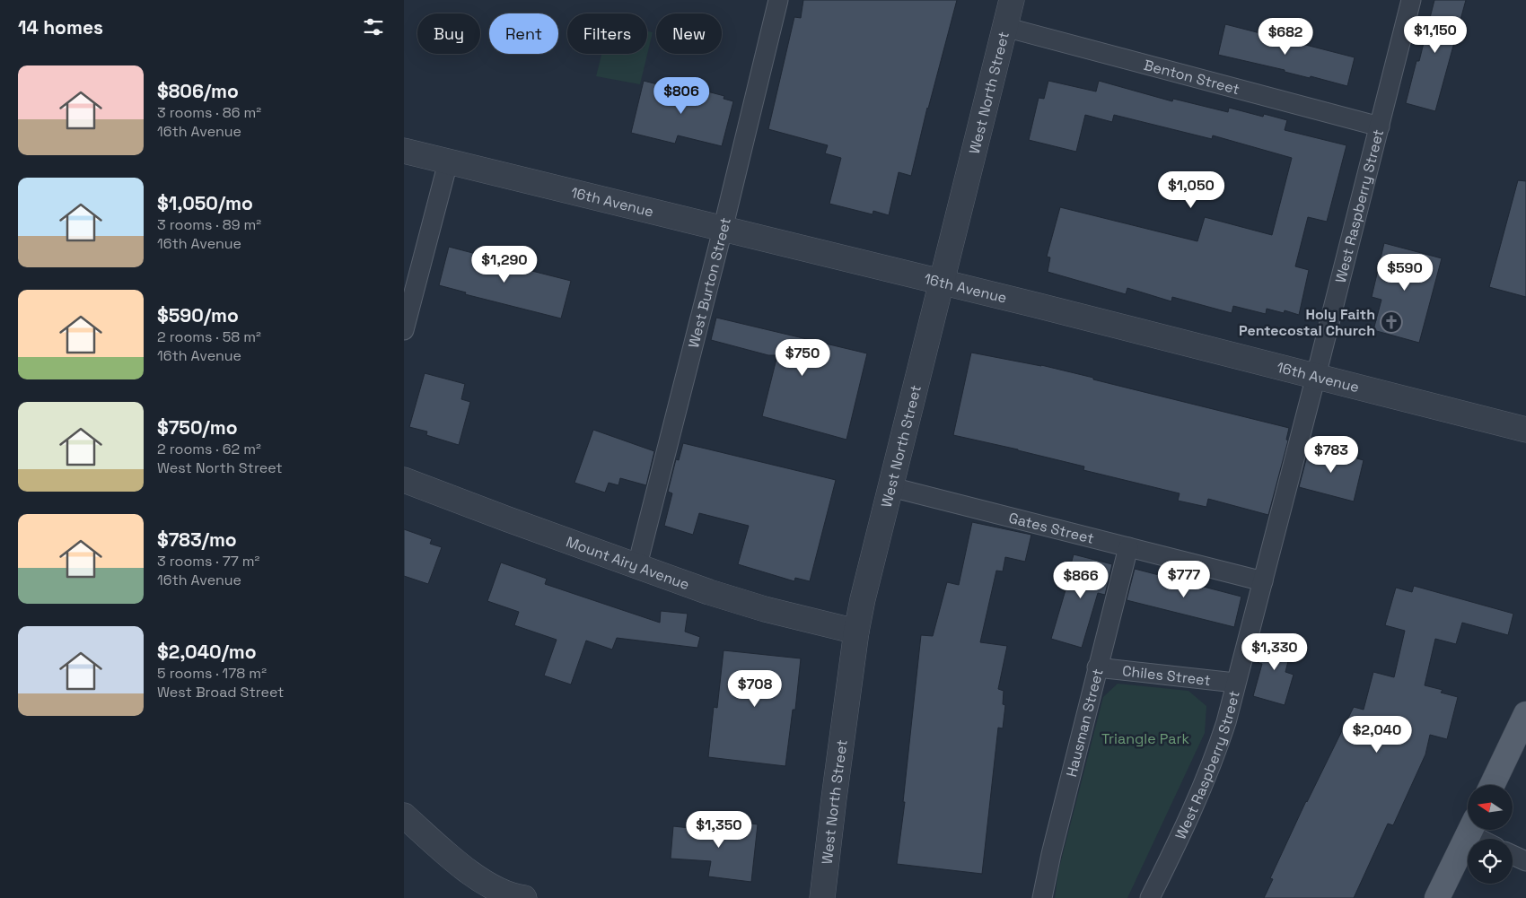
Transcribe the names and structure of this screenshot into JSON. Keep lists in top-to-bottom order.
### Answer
{
  "streets": {
    "street": ["West North Street", "16th Avenue", "Mount Airy Avenue"],
    "lane": [
      "Benton Street",
      "West Raspberry Street",
      "West Burton Street",
      "Gates Street",
      "Chiles Street",
      "Hausman Street"
    ]
  },
  "crossings": [
    ["Benton Street", "West North Street"],
    ["Benton Street", "West Raspberry Street"],
    ["West North Street", "16th Avenue"],
    ["West North Street", "Gates Street"],
    ["West North Street", "Mount Airy Avenue"],
    ["16th Avenue", "West Raspberry Street"],
    ["16th Avenue", "West Burton Street"],
    ["West Raspberry Street", "Gates Street"],
    ["West Raspberry Street", "Chiles Street"],
    ["West Burton Street", "Mount Airy Avenue"],
    ["Gates Street", "Hausman Street"],
    ["Chiles Street", "Hausman Street"]
  ],
  "parks": ["Triangle Park"],
  "places": {
    "church": ["Holy Faith Pentecostal Church"]
  },
  "north": "left",
  "page": {
    "heading": "14 homes",
    "chip": [
      "Buy",
      "Rent",
      "Filters",
      "New"
    ],
    "price": [
      "$1,150",
      "$682",
      "$806",
      "$1,050",
      "$1,290",
      "$590",
      "$750",
      "$783",
      "$777",
      "$866",
      "$1,330",
      "$708",
      "$2,040",
      "$1,350"
    ],
    "list": [
      {
        "name": "$806/mo",
        "note": "3 rooms · 86 m² · 16th Avenue"
      },
      {
        "name": "$1,050/mo",
        "note": "3 rooms · 89 m² · 16th Avenue"
      },
      {
        "name": "$590/mo",
        "note": "2 rooms · 58 m² · 16th Avenue"
      },
      {
        "name": "$750/mo",
        "note": "2 rooms · 62 m² · West North Street"
      },
      {
        "name": "$783/mo",
        "note": "3 rooms · 77 m² · 16th Avenue"
      },
      {
        "name": "$2,040/mo",
        "note": "5 rooms · 178 m² · West Broad Street"
      }
    ]
  }
}
